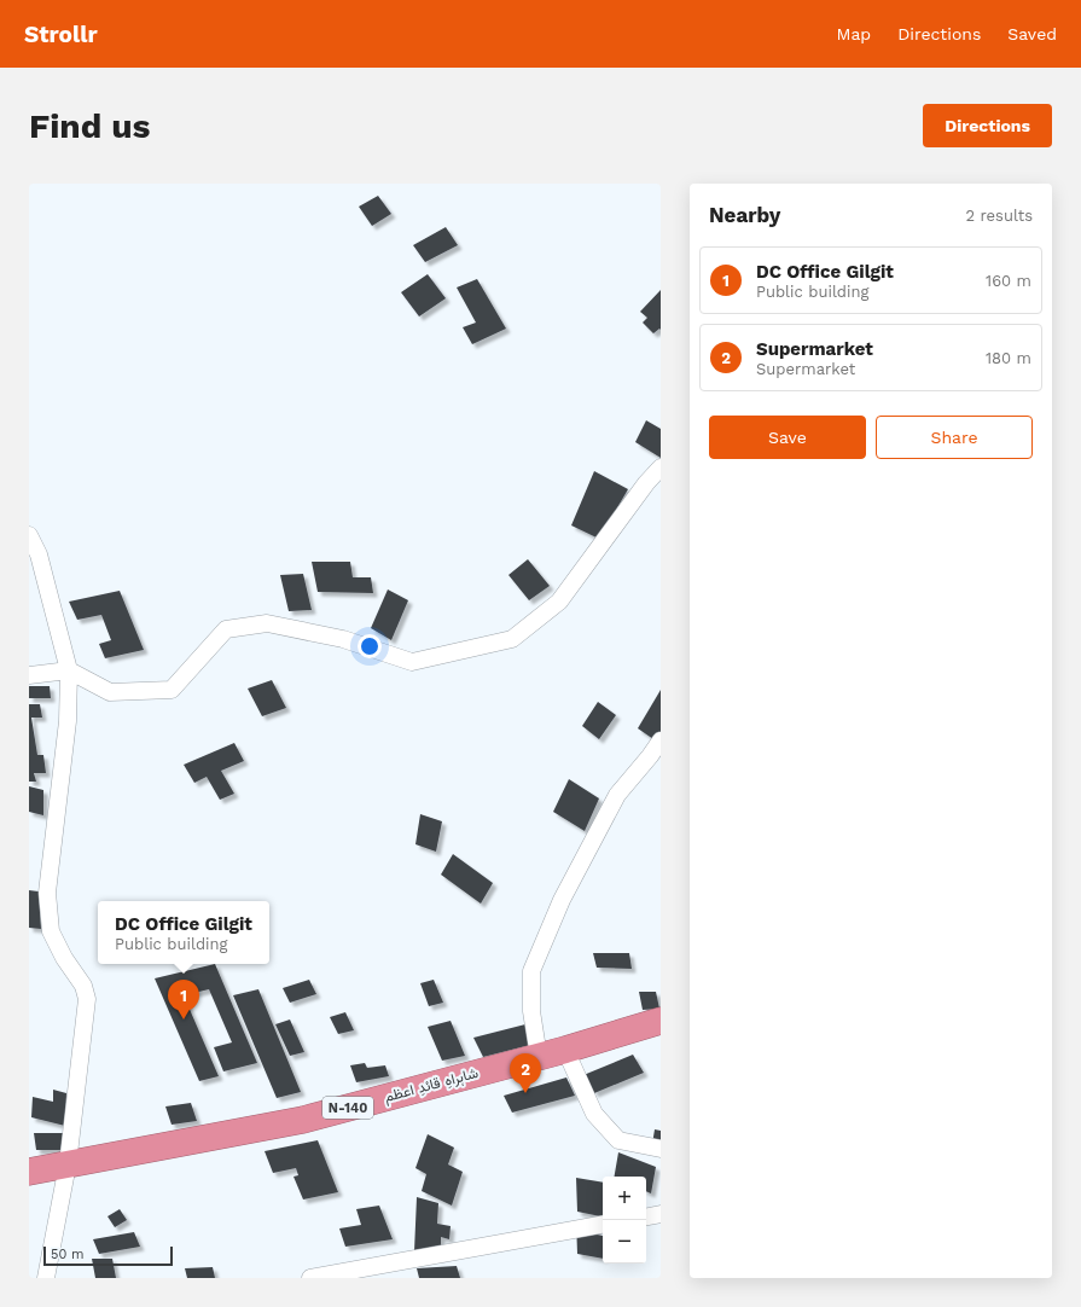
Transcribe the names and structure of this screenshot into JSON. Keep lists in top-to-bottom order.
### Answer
{
  "streets": {
    "highway": ["شاہراہِ قائدِ اعظم", "N-140"]
  },
  "scale_bar": "50 m",
  "page": {
    "header": "Strollr",
    "nav": ["Map", "Directions", "Saved"],
    "buttons": [
      "Directions",
      ["Save", "Share"]
    ],
    "title": "Find us",
    "heading": ["Nearby", "2 results"],
    "list": [
      {
        "mark": "1",
        "name": "DC Office Gilgit",
        "note": "Public building",
        "value": "160 m"
      },
      {
        "mark": "2",
        "name": "Supermarket",
        "note": "Supermarket",
        "value": "180 m"
      }
    ],
    "popup": ["DC Office Gilgit", "Public building"],
    "pins": ["1", "2"],
    "map_buttons": ["+", "−"],
    "scale": "50 m"
  }
}
